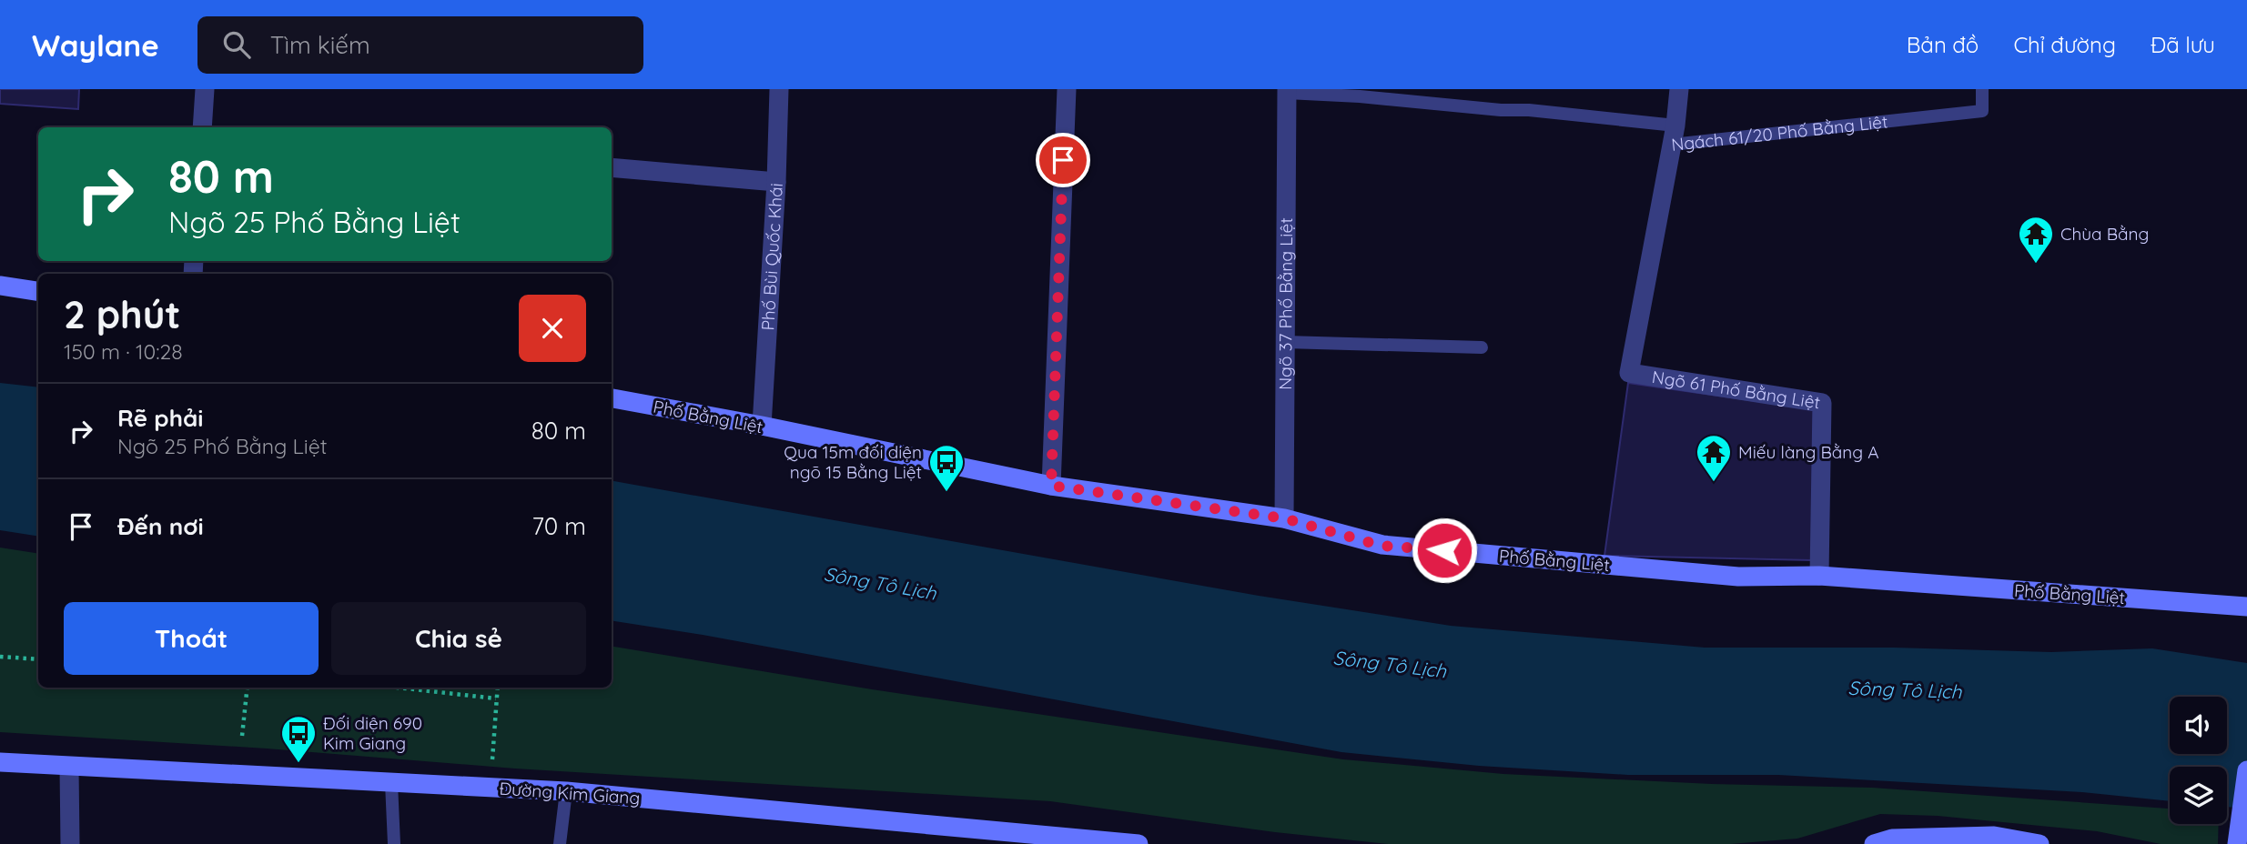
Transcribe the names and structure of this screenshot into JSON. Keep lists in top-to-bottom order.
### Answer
{
  "streets": {
    "street": [
      "Ngách 61/20 Phố Bằng Liệt",
      "Phố Bùi Quốc Khái",
      "Ngõ 37 Phố Bằng Liệt",
      "Ngõ 61 Phố Bằng Liệt",
      "Phố Bằng Liệt",
      "Đường Kim Giang"
    ]
  },
  "crossings": [
    ["Ngách 61/20 Phố Bằng Liệt", "Ngõ 61 Phố Bằng Liệt"],
    ["Phố Bùi Quốc Khái", "Phố Bằng Liệt"],
    ["Ngõ 37 Phố Bằng Liệt", "Phố Bằng Liệt"],
    ["Ngõ 61 Phố Bằng Liệt", "Phố Bằng Liệt"]
  ],
  "water": ["Sông Tô Lịch"],
  "places": {
    "temple": ["Chùa Bằng", "Miếu làng Bằng A"],
    "bus stop": ["Qua 15m đối diện ngõ 15 Bằng Liệt", "Đối diện 690 Kim Giang"]
  },
  "page": {
    "header": "Waylane",
    "search": "Tìm kiếm",
    "nav": ["Bản đồ", "Chỉ đường", "Đã lưu"],
    "turn": ["80 m", "Ngõ 25 Phố Bằng Liệt"],
    "heading": ["2 phút", "150 m · 10:28"],
    "list": [
      {
        "name": "Rẽ phải",
        "note": "Ngõ 25 Phố Bằng Liệt",
        "value": "80 m"
      },
      {
        "name": "Đến nơi",
        "value": "70 m"
      }
    ],
    "buttons": ["Thoát", "Chia sẻ"]
  }
}
